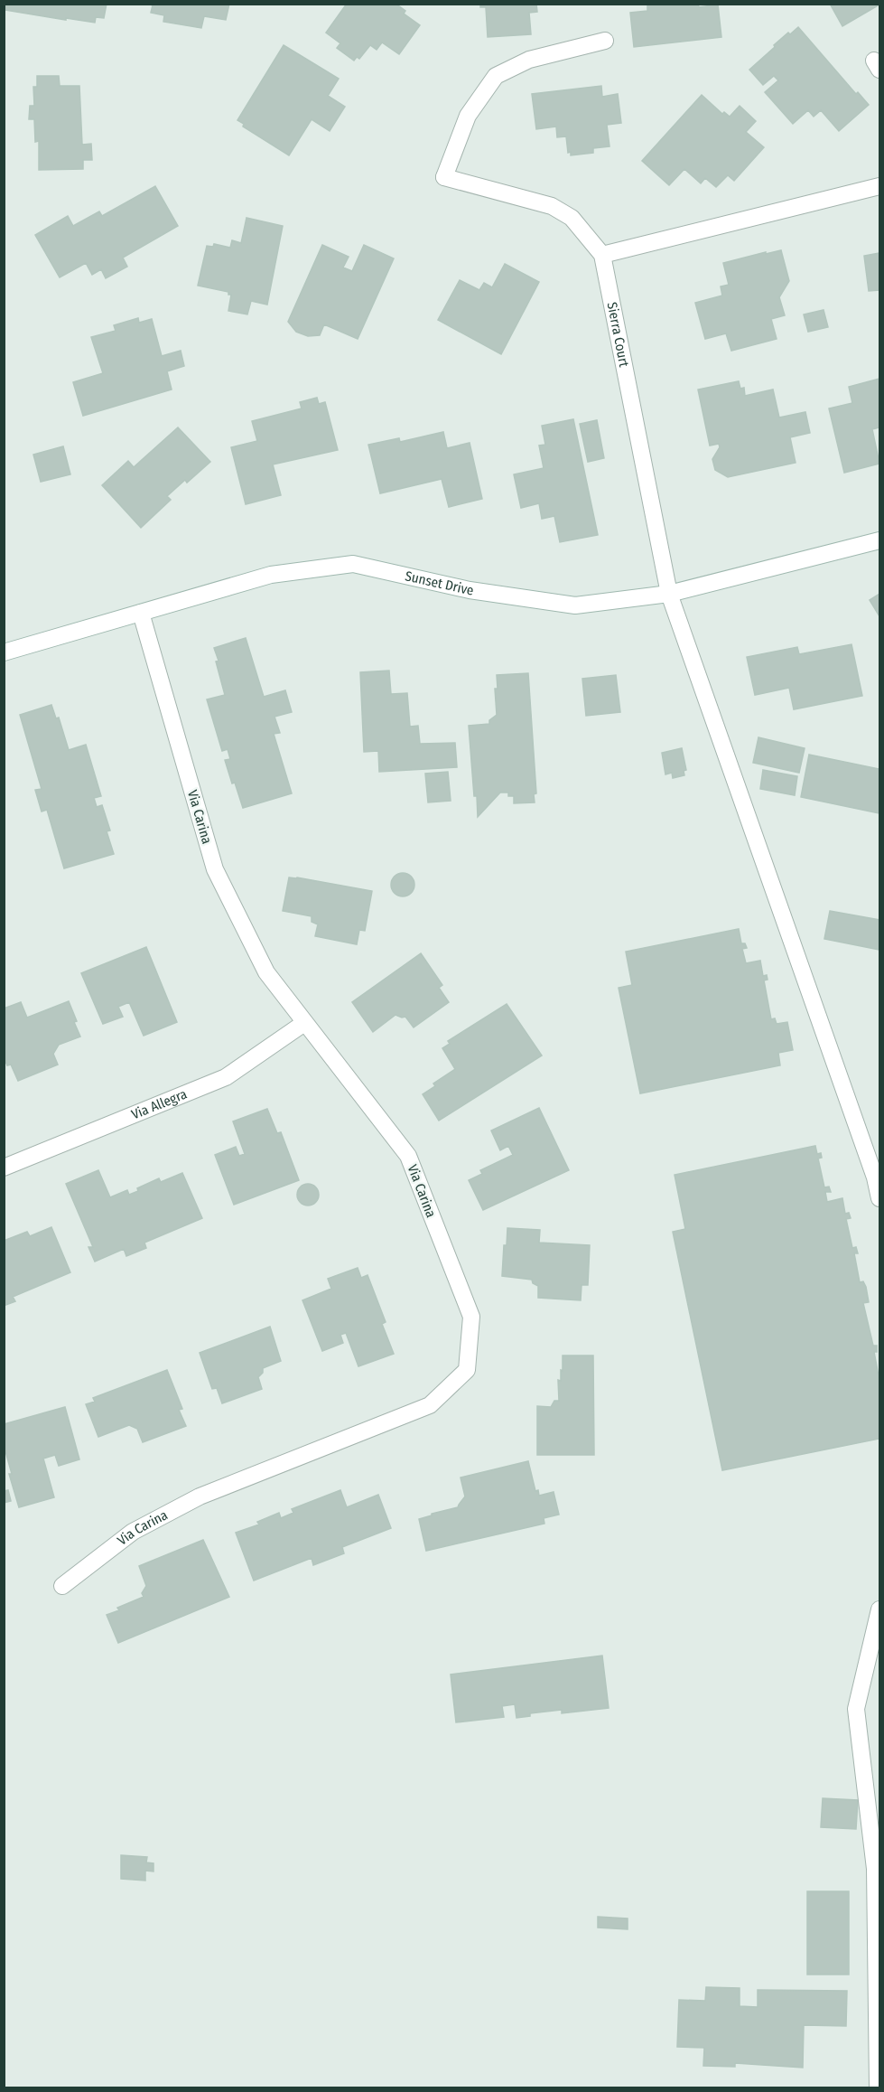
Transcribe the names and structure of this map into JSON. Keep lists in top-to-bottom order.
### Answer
{
  "streets": {
    "street": [
      "Sierra Court",
      "Sunset Drive",
      "Via Carina",
      "Via Allegra"
    ]
  },
  "crossings": [
    ["Sierra Court", "Sunset Drive"],
    ["Sunset Drive", "Via Carina"],
    ["Via Carina", "Via Allegra"]
  ]
}
